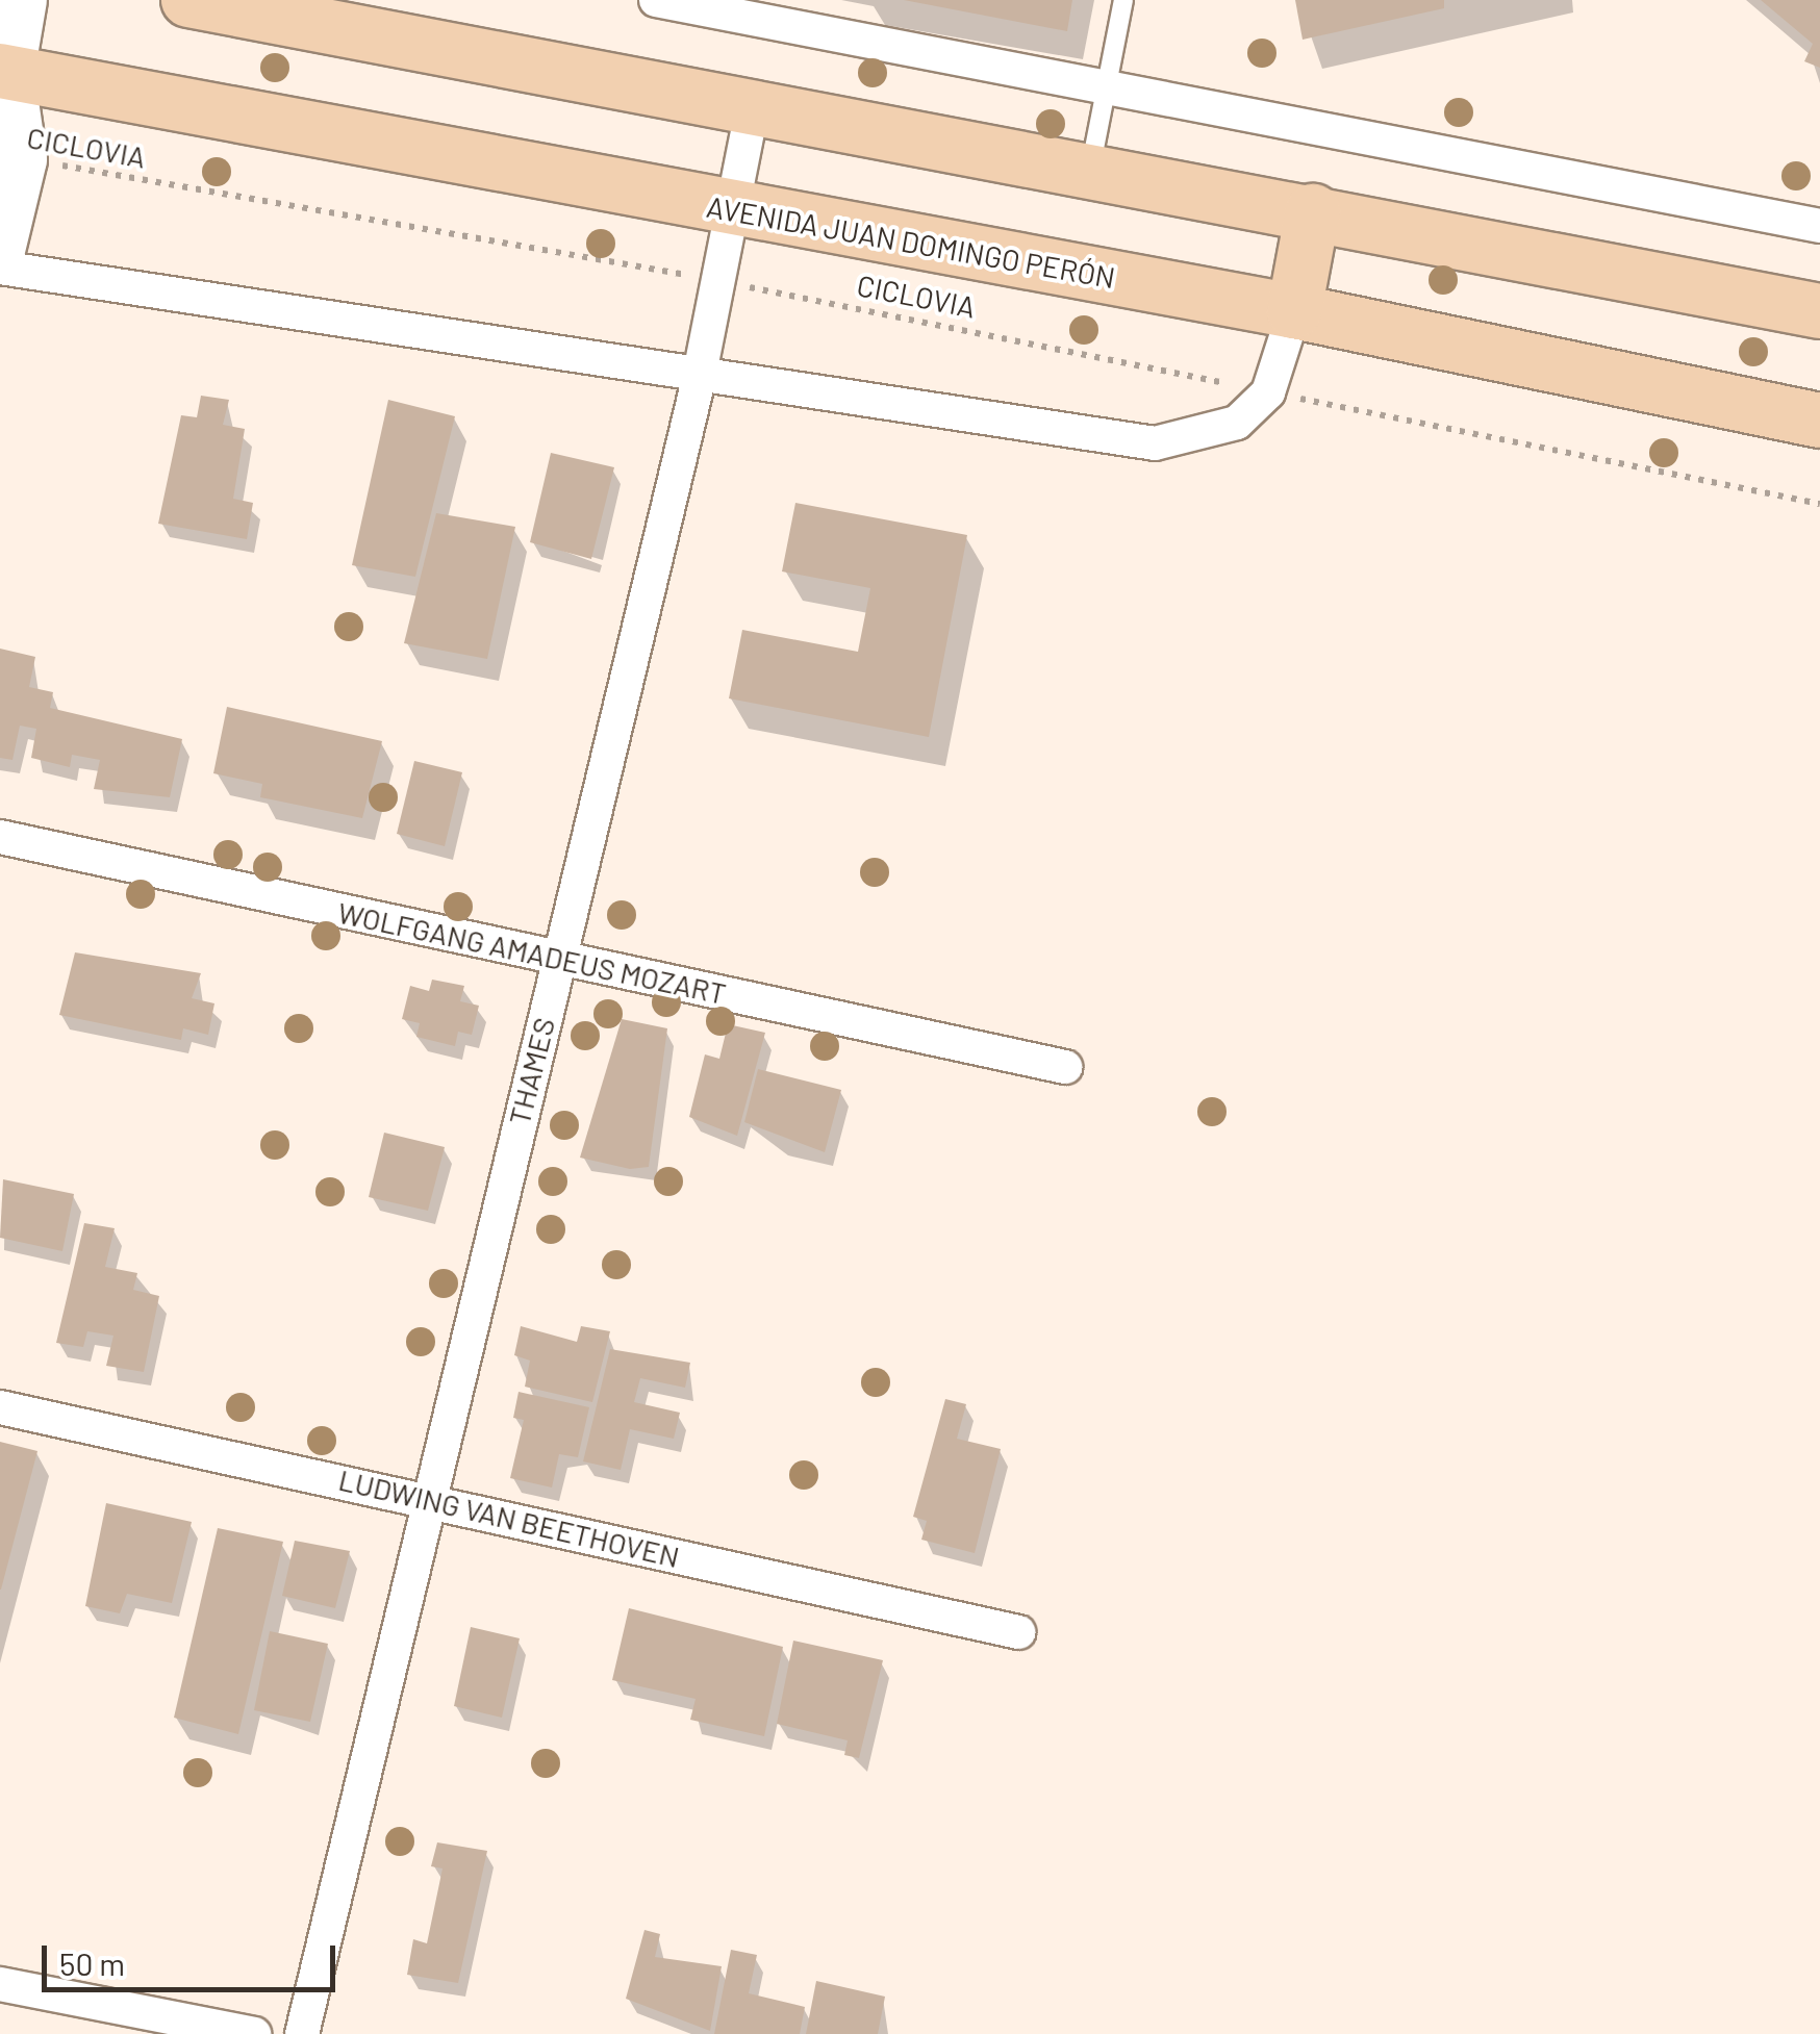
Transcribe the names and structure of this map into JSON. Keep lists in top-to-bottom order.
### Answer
{
  "streets": {
    "main road": ["AVENIDA JUAN DOMINGO PERÓN"],
    "street": ["WOLFGANG AMADEUS MOZART", "THAMES", "LUDWING VAN BEETHOVEN"],
    "path": ["CICLOVIA"]
  },
  "crossings": [
    ["CICLOVIA", "THAMES"],
    ["AVENIDA JUAN DOMINGO PERÓN", "THAMES"],
    ["WOLFGANG AMADEUS MOZART", "THAMES"],
    ["THAMES", "LUDWING VAN BEETHOVEN"]
  ],
  "scale_bar": "50 m"
}
